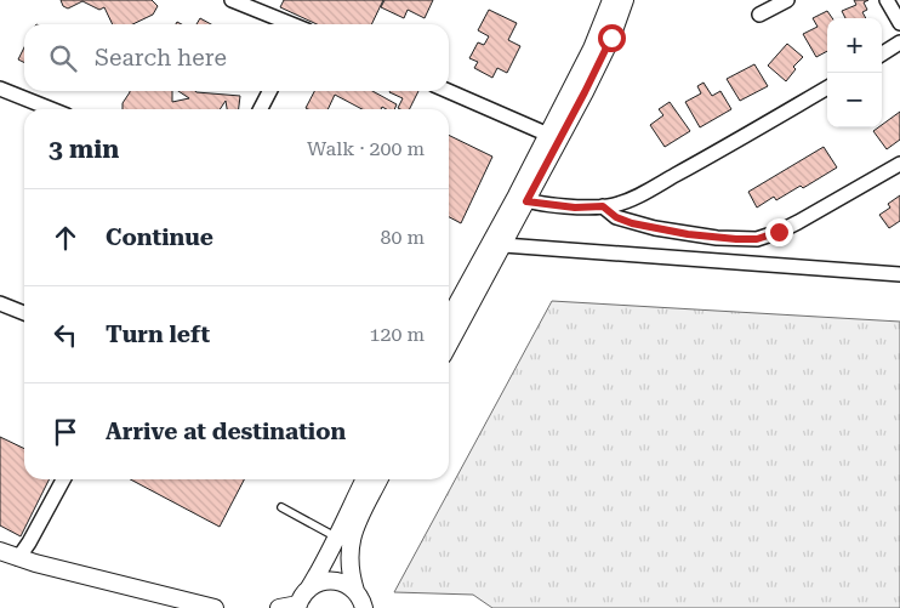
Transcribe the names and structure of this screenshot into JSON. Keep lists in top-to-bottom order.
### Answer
{
  "page": {
    "map_buttons": ["+", "−"],
    "search": "Search here",
    "heading": ["3 min", "Walk · 200 m"],
    "list": [
      ["Continue", "80 m"],
      ["Turn left", "120 m"],
      "Arrive at destination"
    ]
  }
}
